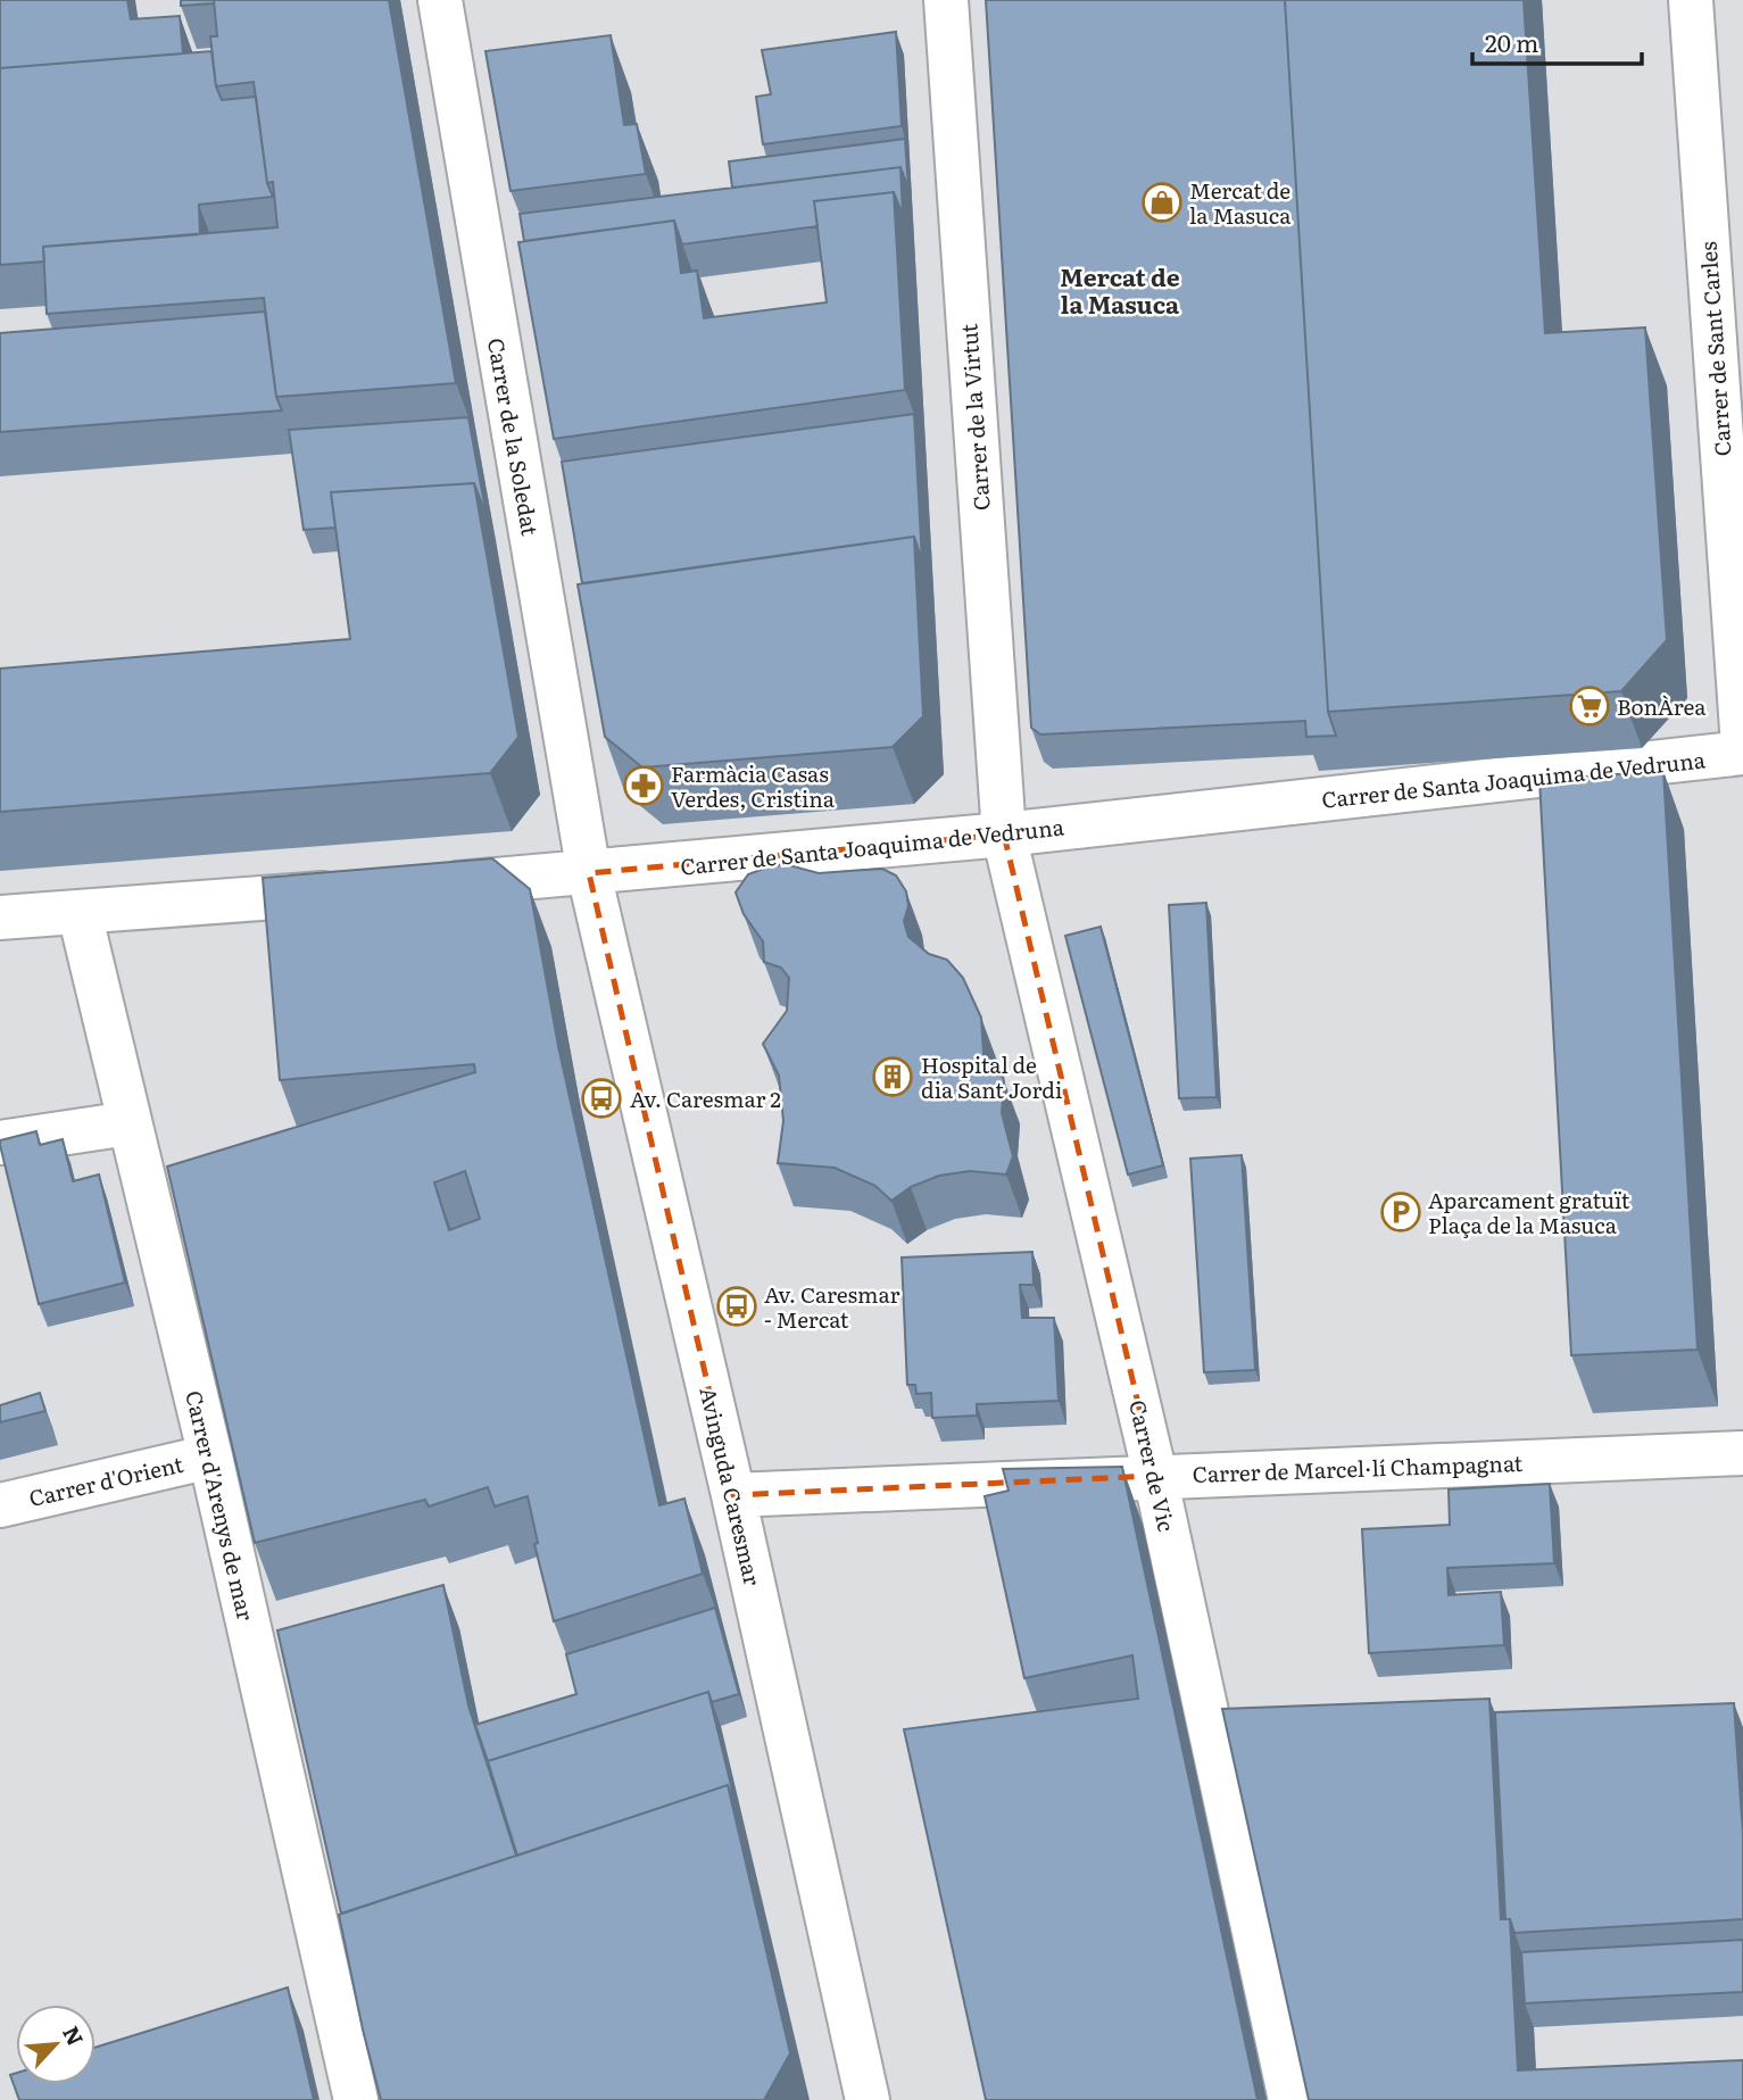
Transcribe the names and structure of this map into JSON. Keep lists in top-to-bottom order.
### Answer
{
  "streets": {
    "street": [
      "Carrer de Sant Carles",
      "Carrer de la Virtut",
      "Carrer de la Soledat",
      "Carrer de Santa Joaquima de Vedruna",
      "Carrer de Vic",
      "Carrer de Marcel·lí Champagnat",
      "Carrer d'Orient",
      "Avinguda Caresmar",
      "Carrer d'Arenys de mar"
    ]
  },
  "crossings": [
    ["Carrer de la Virtut", "Carrer de Santa Joaquima de Vedruna"],
    ["Carrer de la Virtut", "Carrer de Vic"],
    ["Carrer de la Soledat", "Carrer de Santa Joaquima de Vedruna"],
    ["Carrer de la Soledat", "Avinguda Caresmar"],
    ["Carrer de Santa Joaquima de Vedruna", "Carrer de Vic"],
    ["Carrer de Santa Joaquima de Vedruna", "Avinguda Caresmar"],
    ["Carrer de Vic", "Carrer de Marcel·lí Champagnat"],
    ["Carrer de Marcel·lí Champagnat", "Avinguda Caresmar"],
    ["Carrer d'Orient", "Carrer d'Arenys de mar"]
  ],
  "districts": ["Mercat de la Masuca"],
  "places": {
    "shop": ["Mercat de la Masuca"],
    "supermarket": ["BonÀrea"],
    "pharmacy": ["Farmàcia Casas Verdes, Cristina"],
    "building": ["Hospital de dia Sant Jordi"],
    "bus stop": ["Av. Caresmar 2", "Av. Caresmar - Mercat"],
    "parking": ["Aparcament gratuït Plaça de la Masuca"]
  },
  "scale_bar": "20 m",
  "north": "top right"
}
